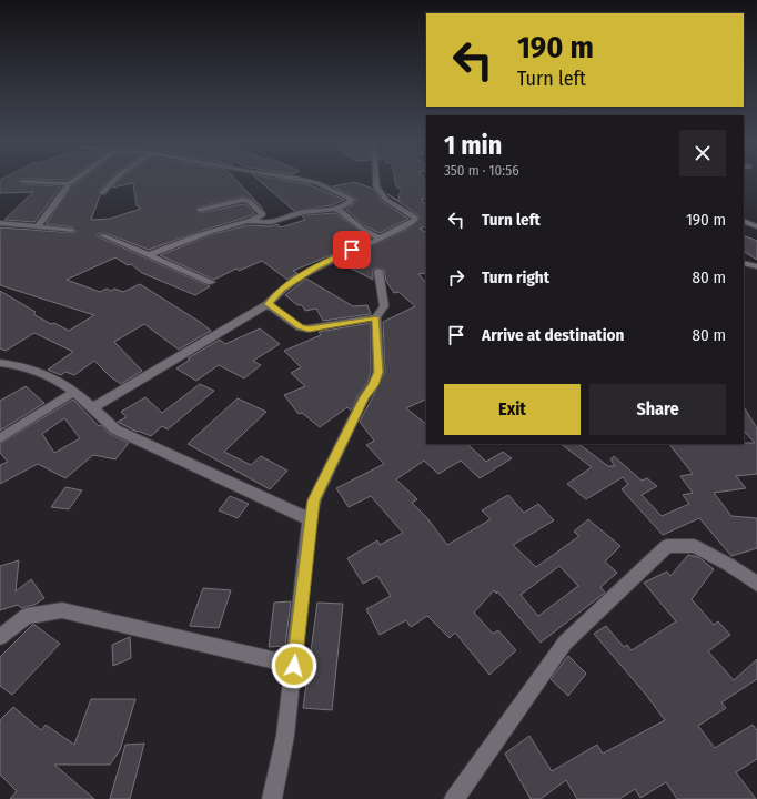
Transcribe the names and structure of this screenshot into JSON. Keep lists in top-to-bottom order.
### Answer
{
  "page": {
    "turn": ["190 m", "Turn left"],
    "heading": ["1 min", "350 m · 10:56"],
    "list": [
      {
        "name": "Turn left",
        "value": "190 m"
      },
      {
        "name": "Turn right",
        "value": "80 m"
      },
      {
        "name": "Arrive at destination",
        "value": "80 m"
      }
    ],
    "buttons": ["Exit", "Share"]
  }
}
